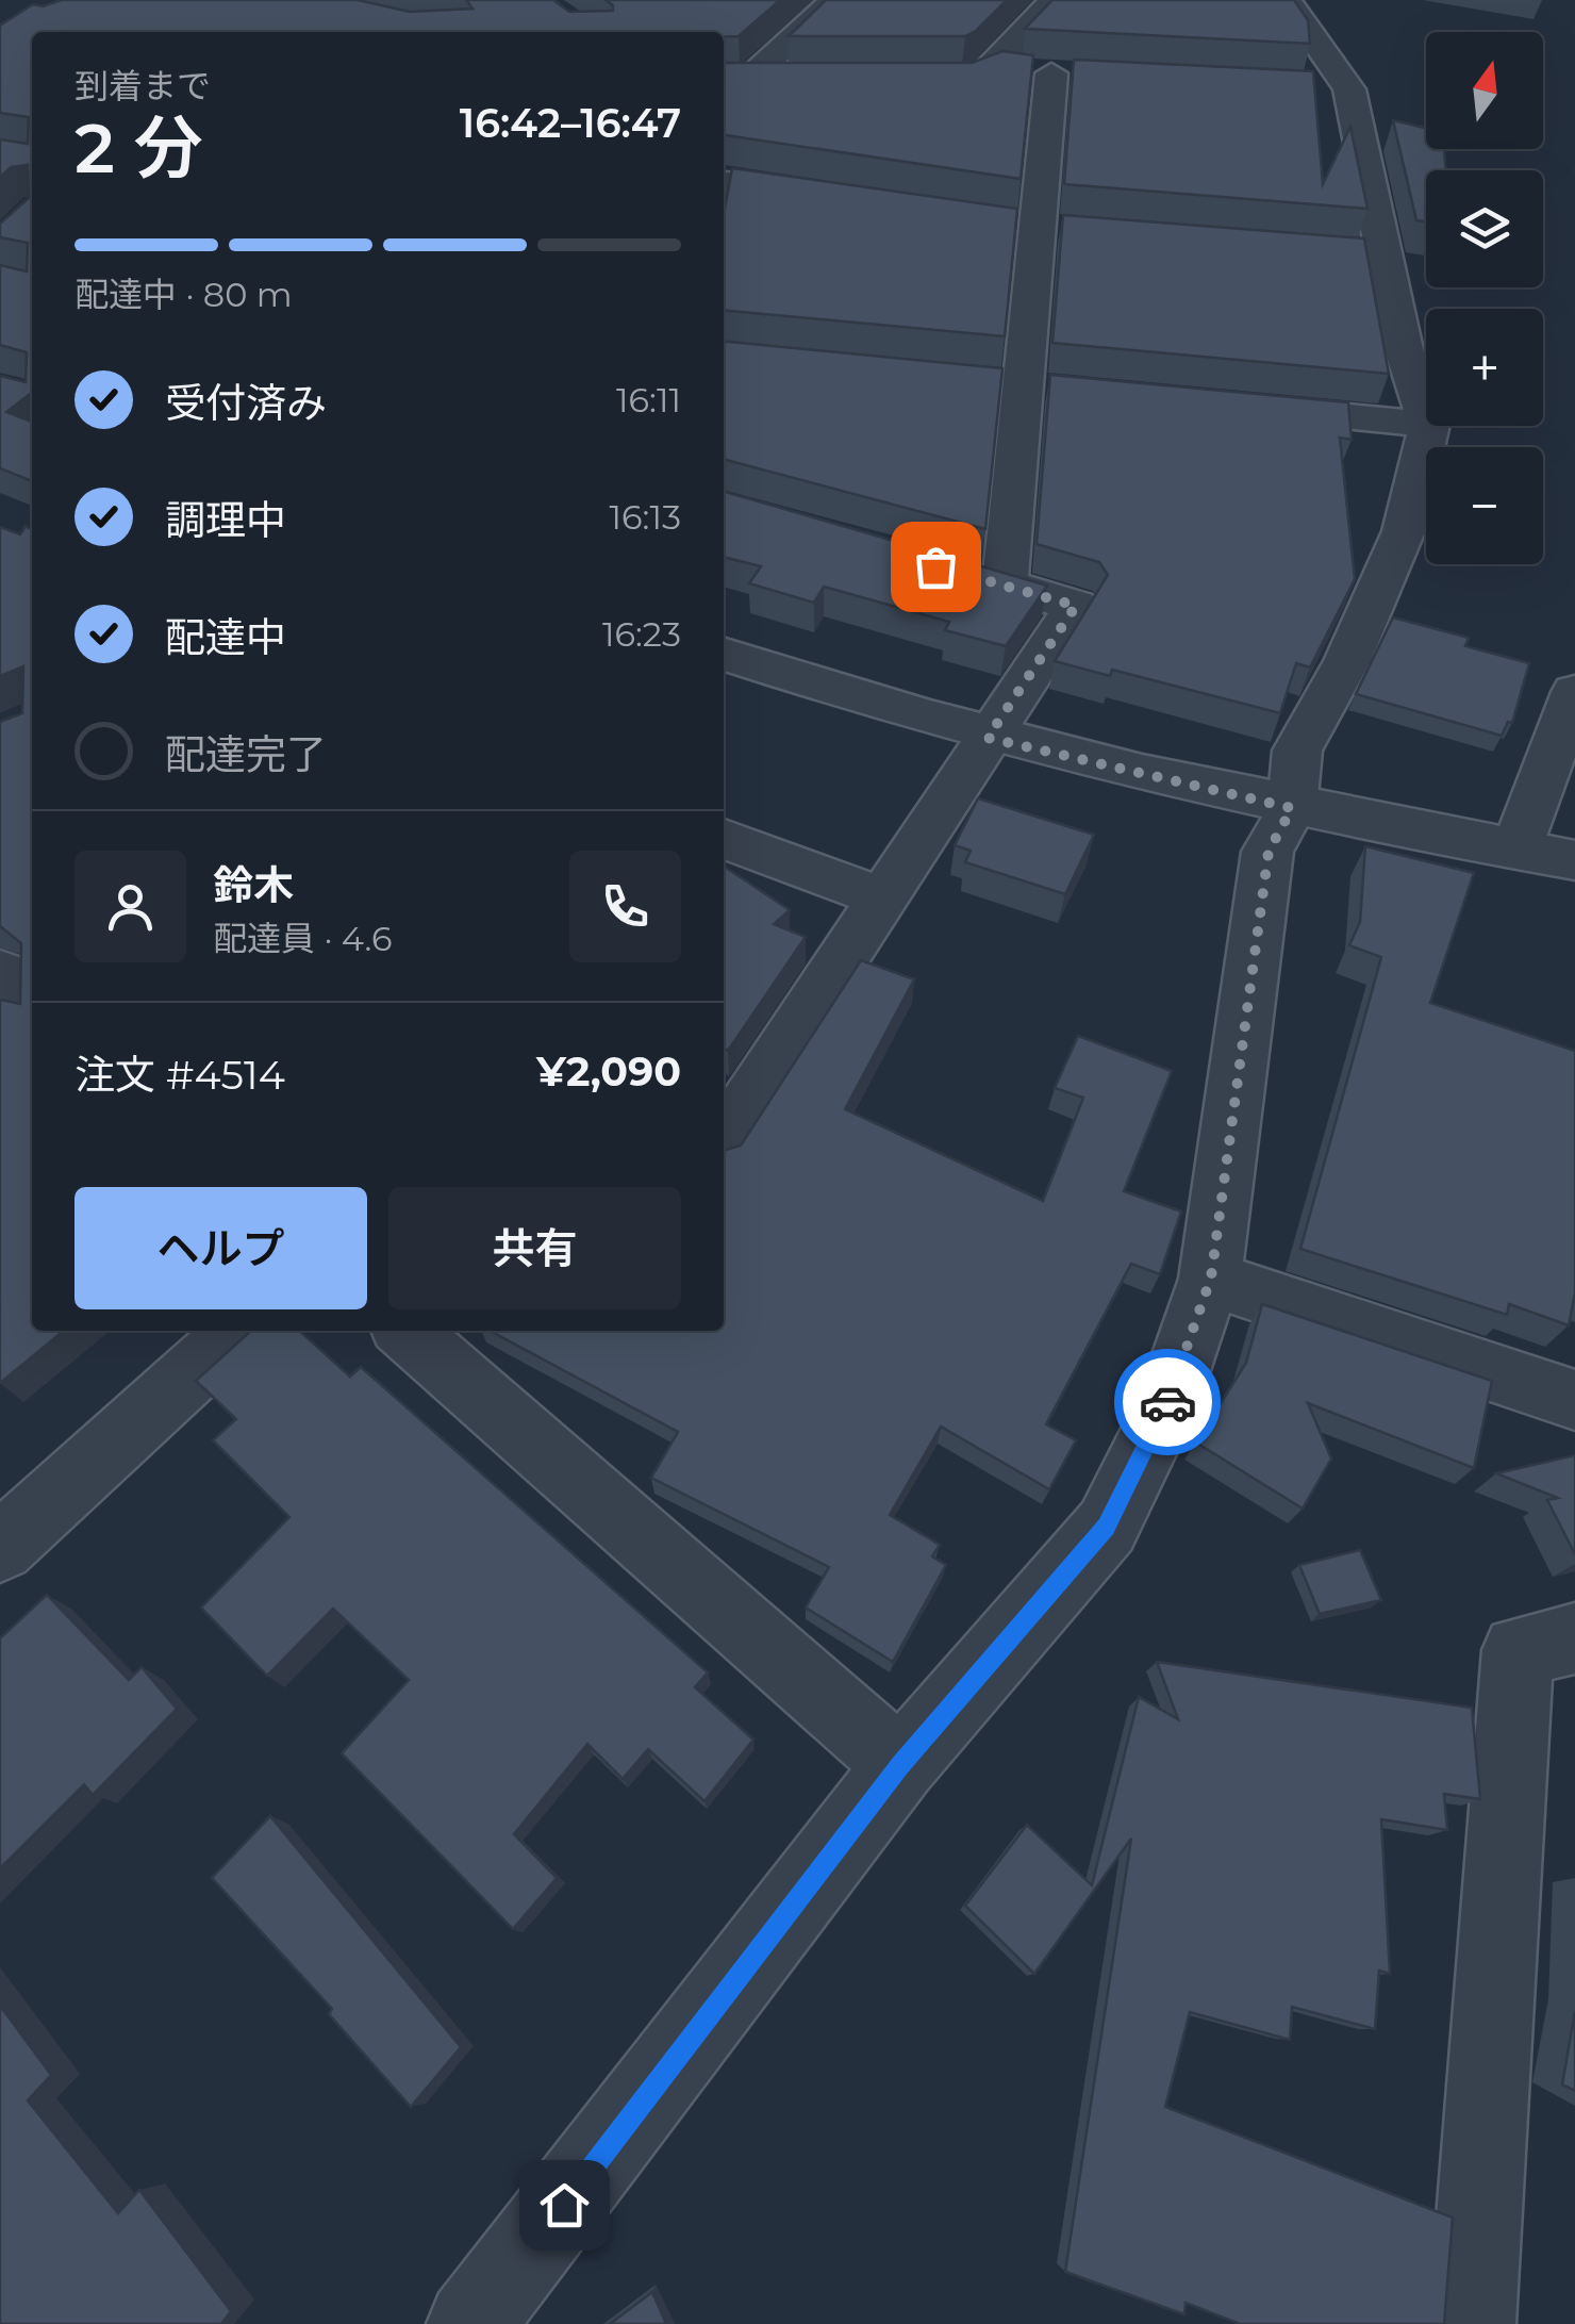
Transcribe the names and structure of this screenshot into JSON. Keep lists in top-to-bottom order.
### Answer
{
  "north": "top",
  "page": {
    "map_buttons": ["+", "−"],
    "heading": ["2 分", "到着まで", "16:42–16:47"],
    "panel": [
      "鈴木",
      "配達員 · 4.6",
      "注文 #4514",
      "¥2,090"
    ],
    "bar": "配達中 · 80 m",
    "list": [
      ["受付済み", "16:11"],
      ["調理中", "16:13"],
      ["配達中", "16:23"],
      "配達完了"
    ],
    "buttons": ["ヘルプ", "共有"]
  }
}
